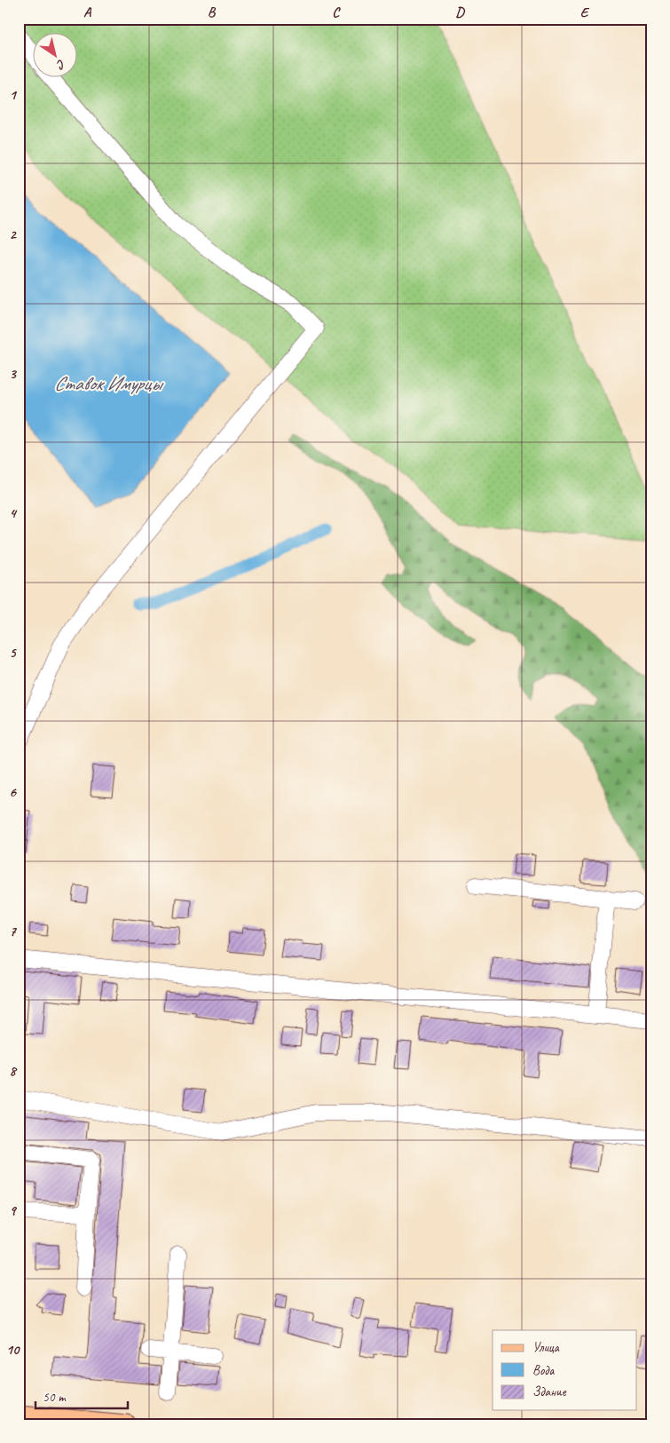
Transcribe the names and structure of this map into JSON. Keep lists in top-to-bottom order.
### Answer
{
  "water": ["Ставок Имурцы"],
  "legend": ["Улица", "Вода", "Здание"],
  "scale_bar": "50 m",
  "north": "bottom right",
  "grid": {
    "columns": [
      "A",
      "B",
      "C",
      "D",
      "E"
    ],
    "rows": [
      "1",
      "2",
      "3",
      "4",
      "5",
      "6",
      "7",
      "8",
      "9",
      "10"
    ]
  }
}
